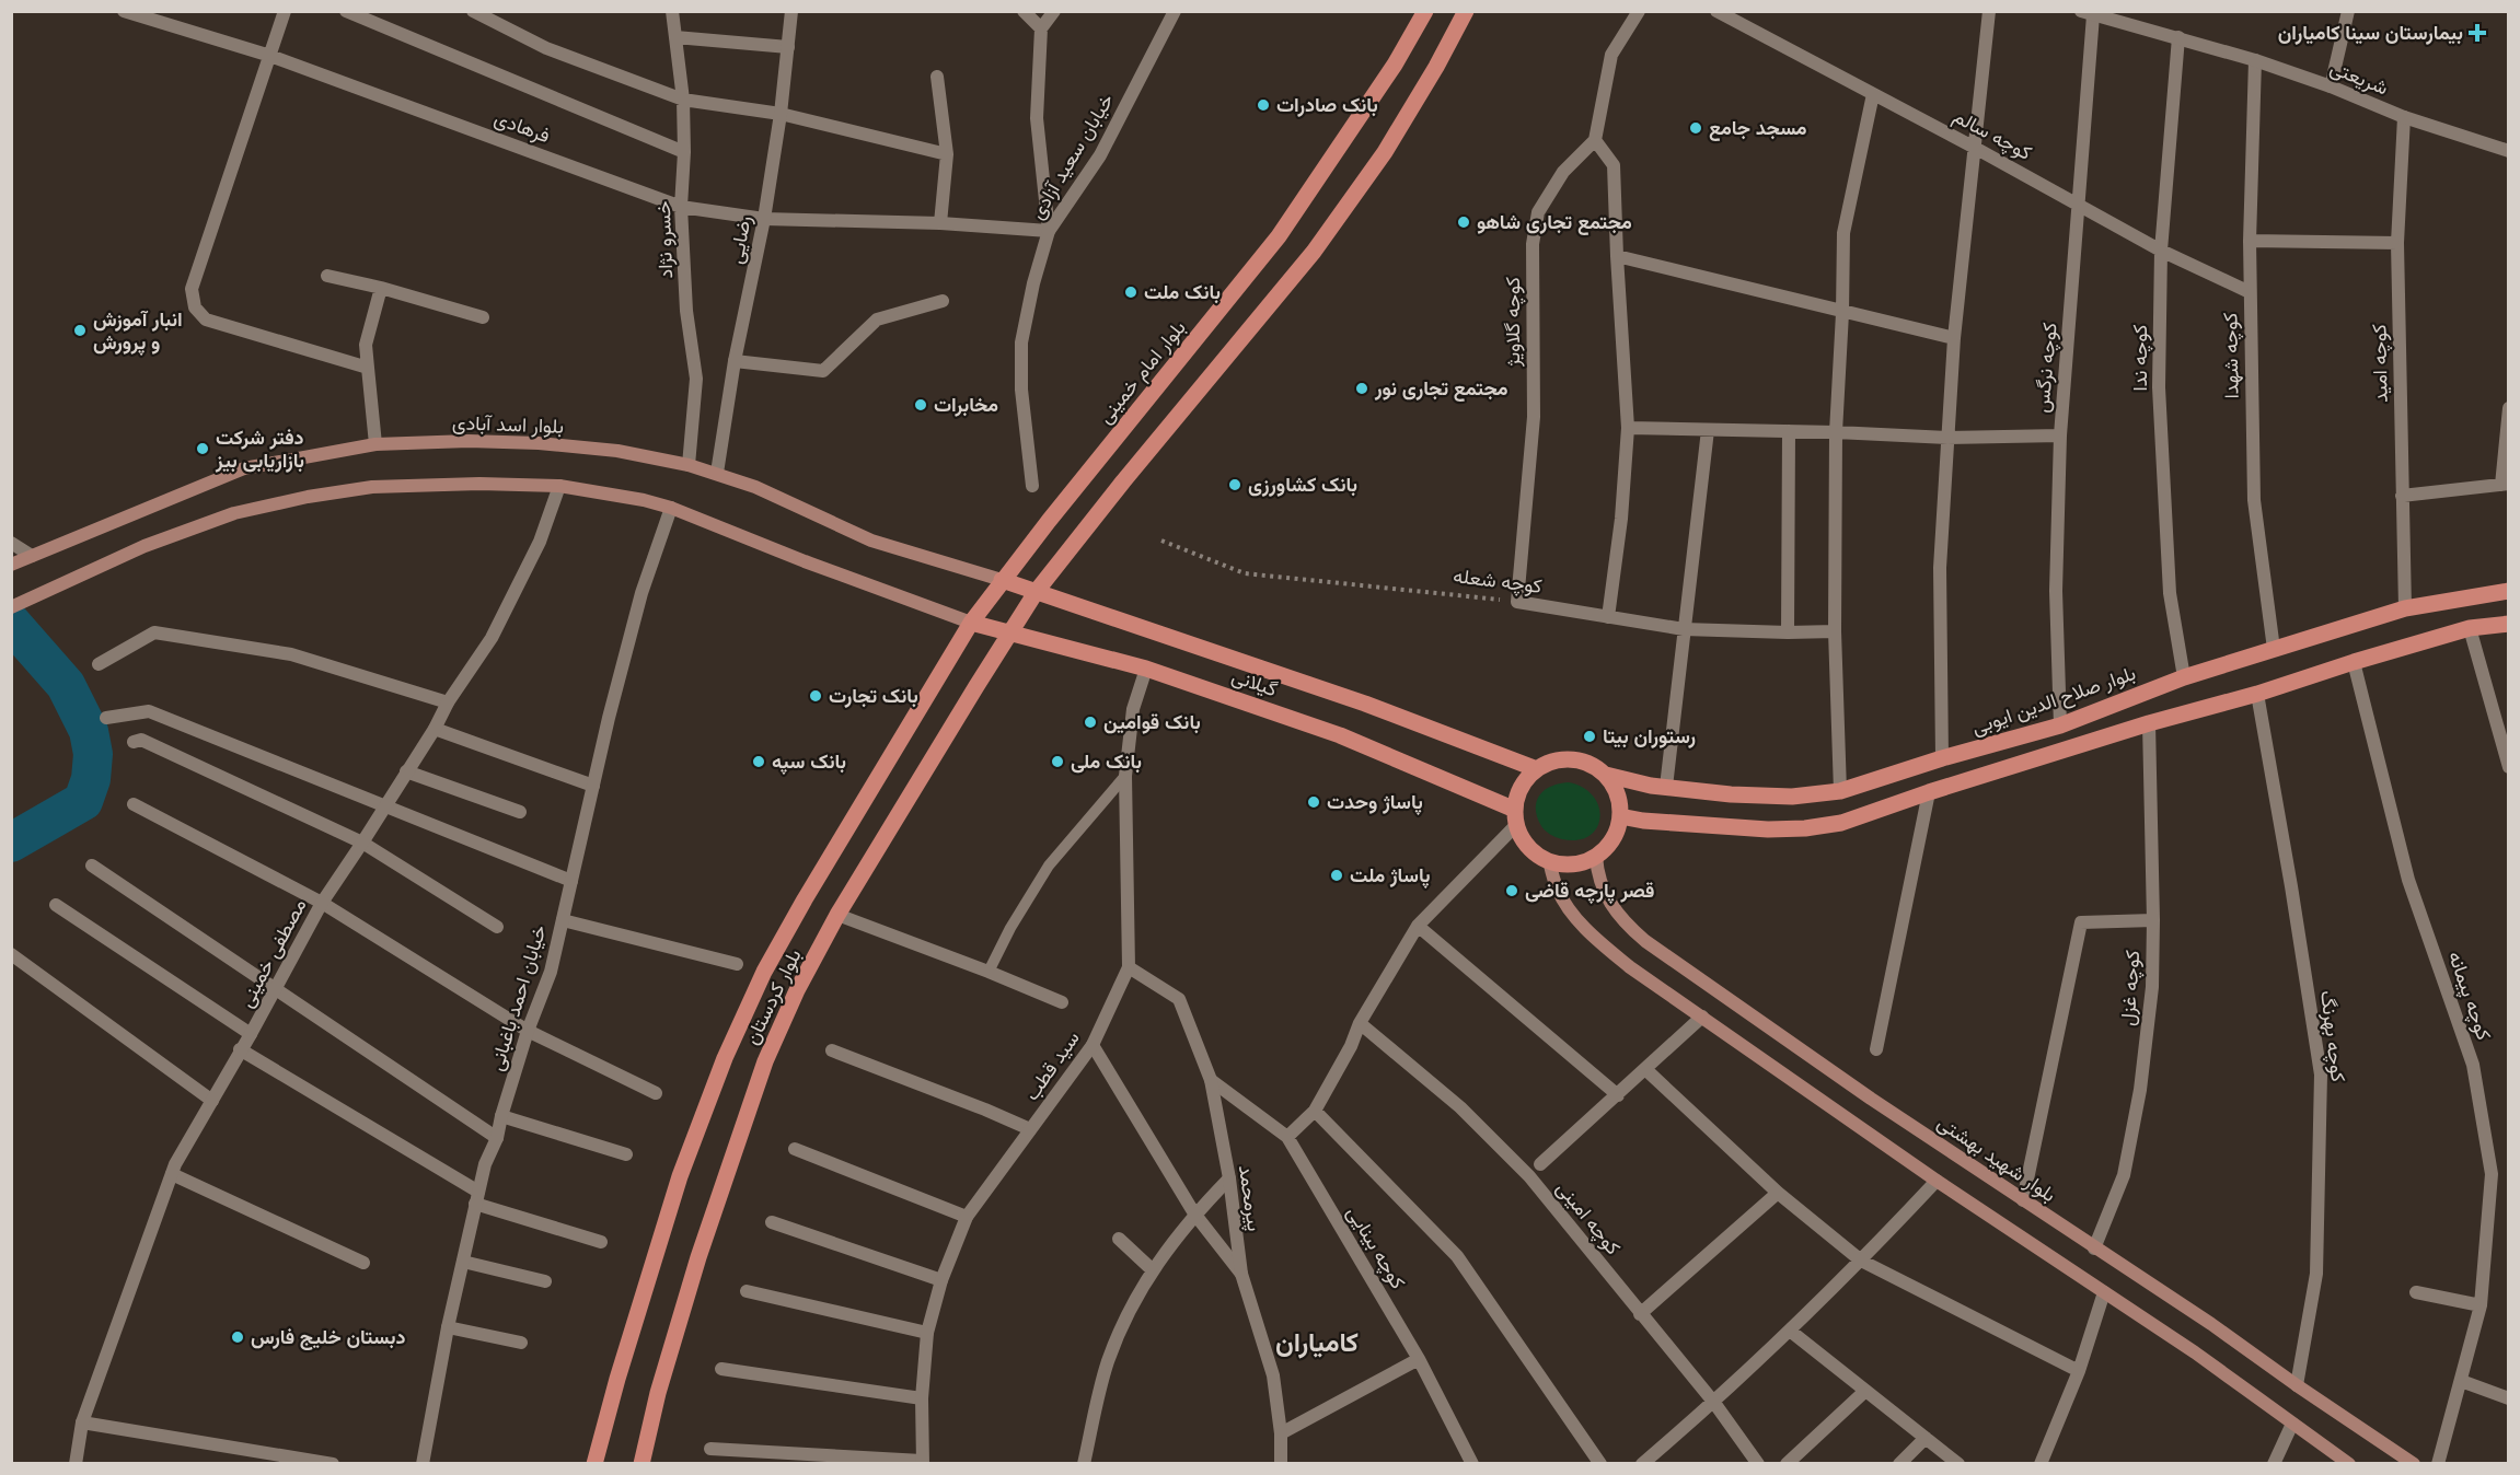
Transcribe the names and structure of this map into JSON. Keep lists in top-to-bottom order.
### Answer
{
  "streets": {
    "main road": [
      "بلوار امام خمینی",
      "بلوار اسد آبادی",
      "گیلانی",
      "بلوار صلاح الدین ایوبی",
      "بلوار کردستان",
      "بلوار شهید بهشتی"
    ],
    "street": [
      "شریعتی",
      "فرهادی",
      "کوچه سالم",
      "خیابان سعید آزادی",
      "خسرو نژاد",
      "رضایی",
      "کوچه گلاویژ",
      "کوچه شهدا",
      "کوچه ندا",
      "کوچه امید",
      "کوچه نرگس",
      "کوچه شعله",
      "مصطفی خمینی",
      "کوچه غزل",
      "کوچه پیمانه",
      "خیابان احمد باغبانی",
      "کوچه بهرنگ",
      "سید قطب",
      "پیرمحمد",
      "کوچه امینی",
      "کوچه بینایی"
    ]
  },
  "crossings": [
    ["شریعتی", "کوچه شهدا"],
    ["شریعتی", "کوچه ندا"],
    ["شریعتی", "کوچه امید"],
    ["شریعتی", "کوچه نرگس"],
    ["فرهادی", "خیابان سعید آزادی"],
    ["فرهادی", "خسرو نژاد"],
    ["فرهادی", "رضایی"],
    ["کوچه سالم", "کوچه شهدا"],
    ["کوچه سالم", "کوچه ندا"],
    ["کوچه سالم", "کوچه نرگس"],
    ["خسرو نژاد", "بلوار اسد آبادی"],
    ["رضایی", "بلوار اسد آبادی"],
    ["کوچه گلاویژ", "کوچه شعله"],
    ["کوچه شهدا", "بلوار صلاح الدین ایوبی"],
    ["کوچه ندا", "بلوار صلاح الدین ایوبی"],
    ["کوچه امید", "بلوار صلاح الدین ایوبی"],
    ["کوچه نرگس", "بلوار صلاح الدین ایوبی"],
    ["بلوار امام خمینی", "بلوار اسد آبادی"],
    ["بلوار امام خمینی", "گیلانی"],
    ["بلوار امام خمینی", "بلوار کردستان"],
    ["بلوار اسد آبادی", "گیلانی"],
    ["گیلانی", "بلوار صلاح الدین ایوبی"],
    ["گیلانی", "بلوار کردستان"],
    ["گیلانی", "سید قطب"],
    ["گیلانی", "بلوار شهید بهشتی"],
    ["بلوار صلاح الدین ایوبی", "بلوار شهید بهشتی"],
    ["کوچه غزل", "بلوار شهید بهشتی"],
    ["کوچه بهرنگ", "بلوار شهید بهشتی"],
    ["سید قطب", "پیرمحمد"],
    ["پیرمحمد", "کوچه بینایی"]
  ],
  "districts": ["کامیاران"],
  "places": {
    "health": ["بیمارستان سینا کامیاران"],
    "other": [
      "بانک صادرات",
      "مسجد جامع",
      "مجتمع تجاری شاهو",
      "بانک ملت",
      "انبار آموزش و پرورش",
      "مجتمع تجاری نور",
      "مخابرات",
      "دفتر شرکت بازاریابی بیز",
      "بانک کشاورزی",
      "بانک تجارت",
      "بانک قوامین",
      "رستوران بیتا",
      "بانک سپه",
      "بانک ملی",
      "پاساژ وحدت",
      "پاساژ ملت",
      "قصر پارچه قاضی",
      "دبستان خلیج فارس"
    ]
  }
}
